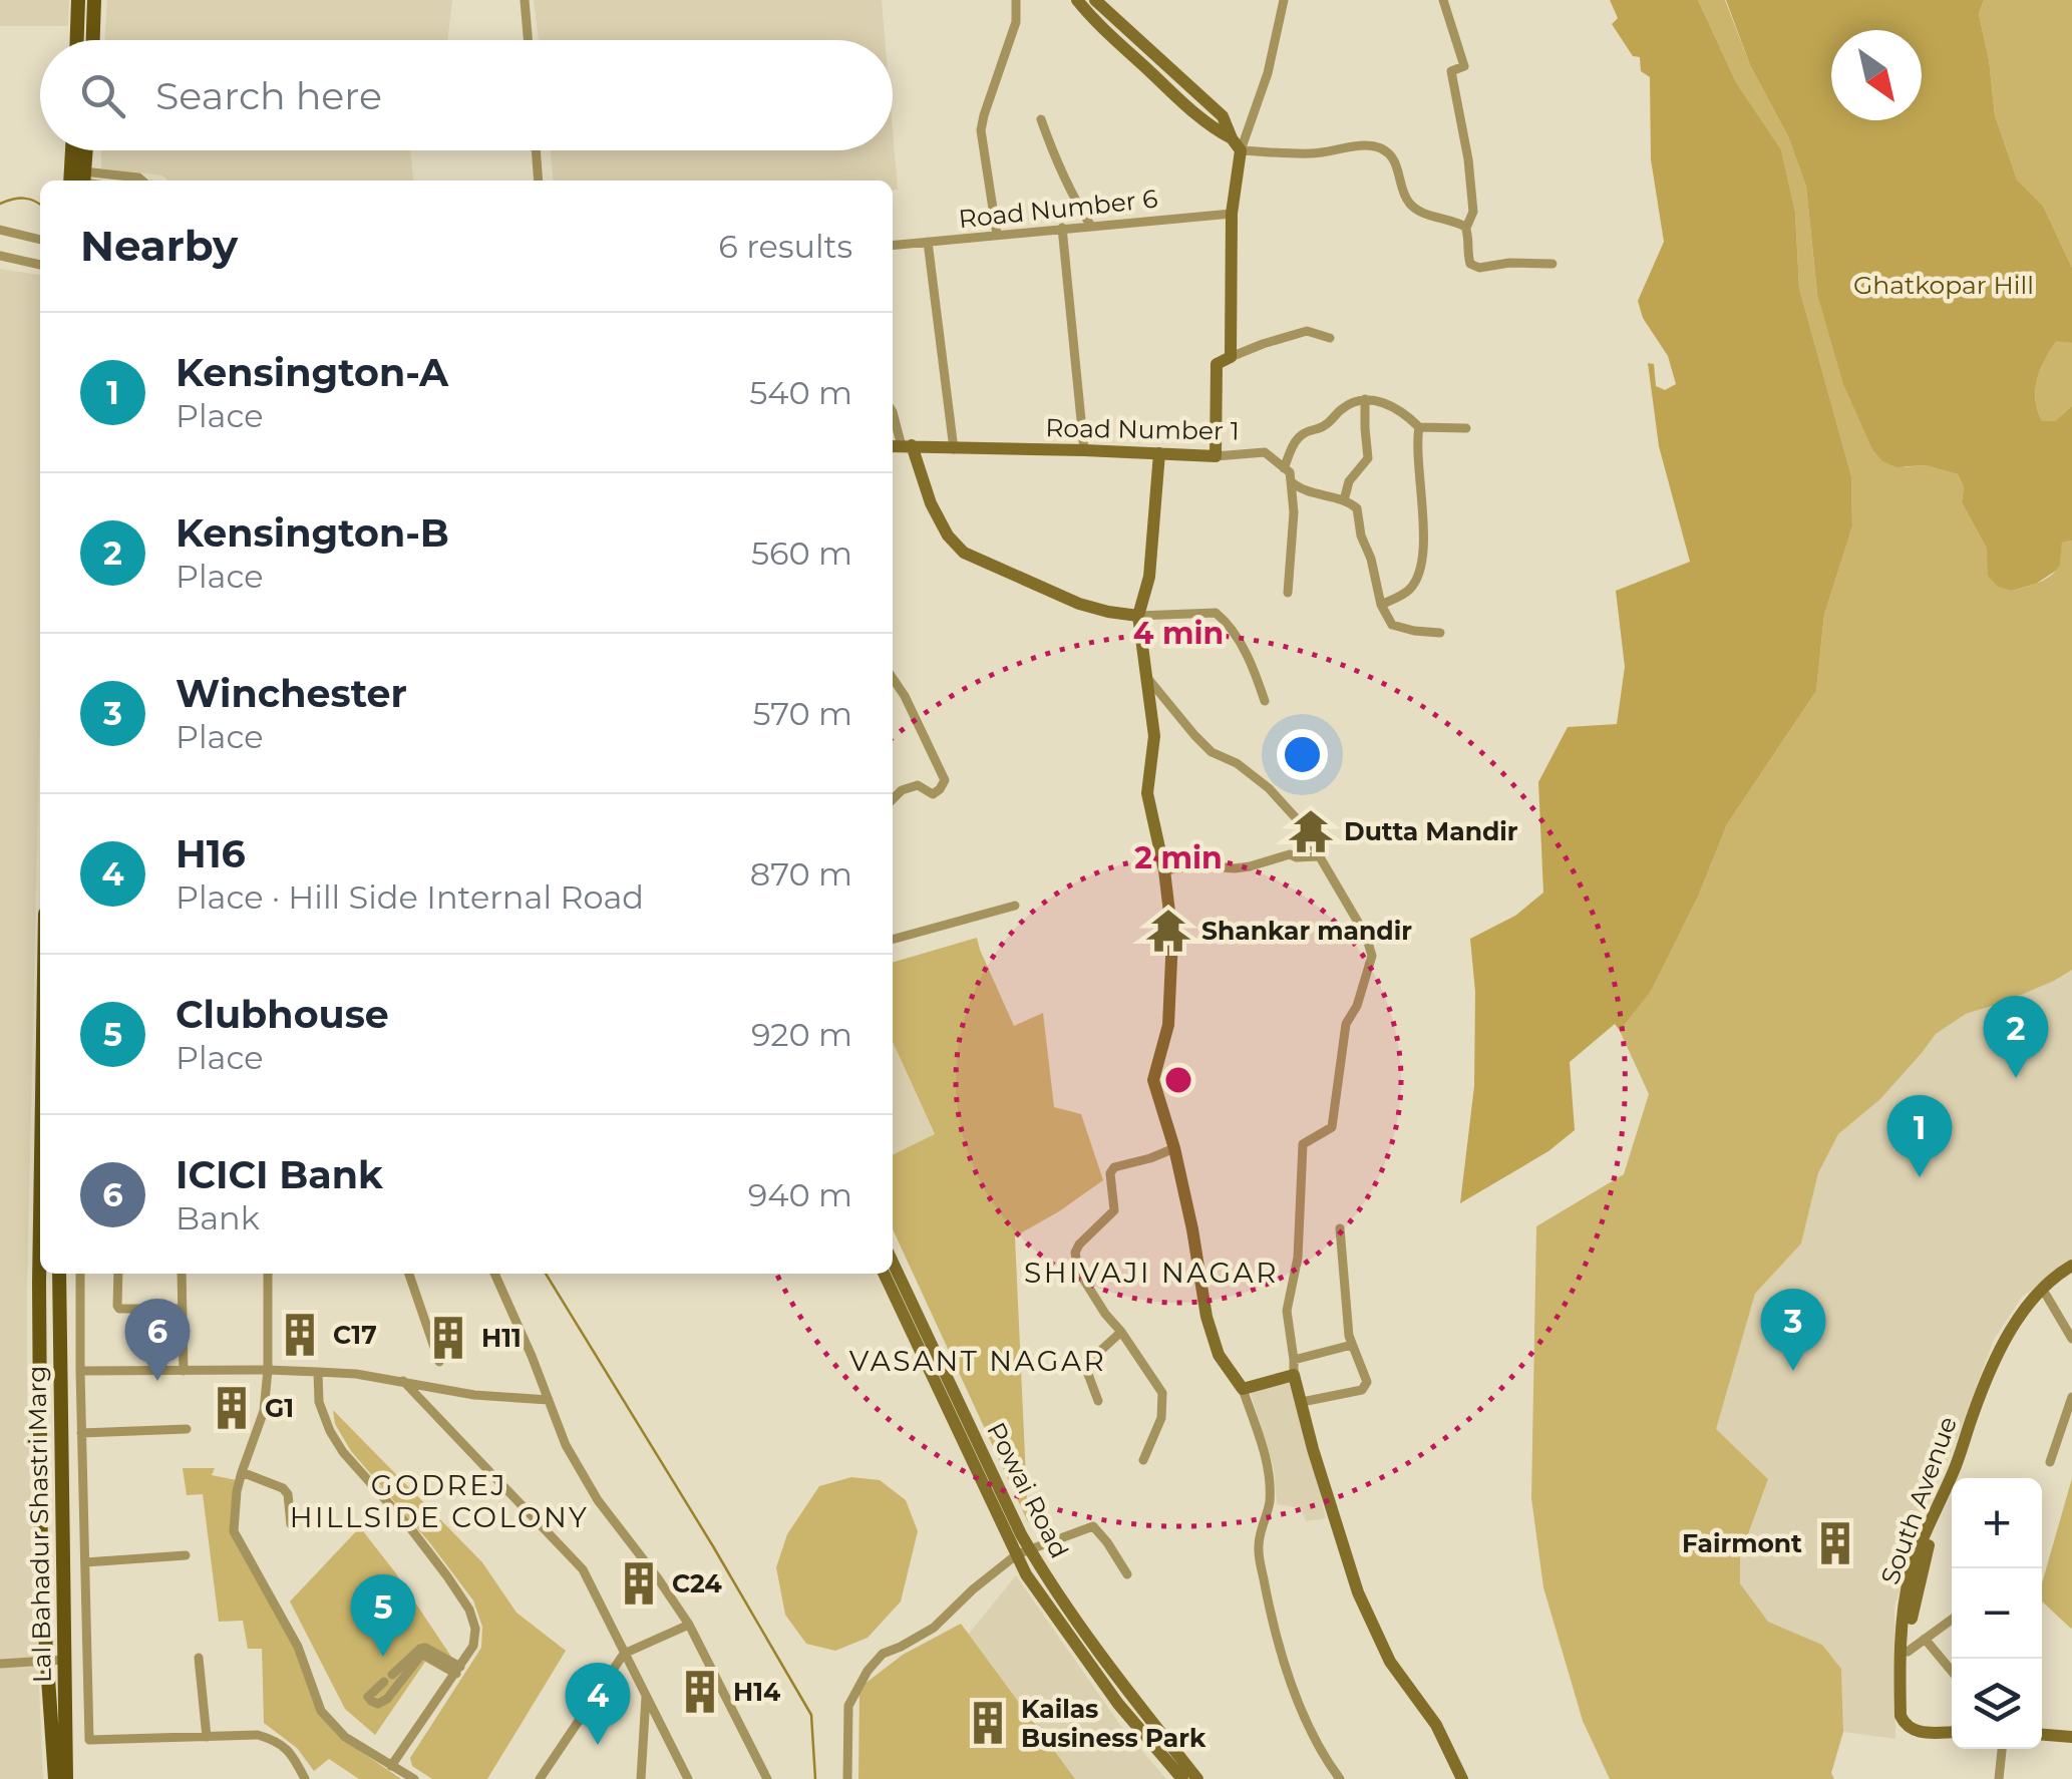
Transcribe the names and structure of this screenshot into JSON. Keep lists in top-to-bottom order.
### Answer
{
  "streets": {
    "main road": ["Lal Bahadur Shastri Marg"],
    "street": [
      "Road Number 6",
      "Road Number 1",
      "Powai Road",
      "South Avenue"
    ]
  },
  "districts": ["SHIVAJI NAGAR", "VASANT NAGAR", "GODREJ HILLSIDE COLONY"],
  "parks": ["Ghatkopar Hill"],
  "places": {
    "temple": ["Dutta Mandir", "Shankar mandir"],
    "building": [
      "C17",
      "H11",
      "G1",
      "Fairmont",
      "C24",
      "H14",
      "Kailas Business Park"
    ]
  },
  "north": "bottom right",
  "page": {
    "search": "Search here",
    "heading": ["Nearby", "6 results"],
    "list": [
      {
        "mark": "1",
        "name": "Kensington-A",
        "note": "Place",
        "value": "540 m"
      },
      {
        "mark": "2",
        "name": "Kensington-B",
        "note": "Place",
        "value": "560 m"
      },
      {
        "mark": "3",
        "name": "Winchester",
        "note": "Place",
        "value": "570 m"
      },
      {
        "mark": "4",
        "name": "H16",
        "note": "Place · Hill Side Internal Road",
        "value": "870 m"
      },
      {
        "mark": "5",
        "name": "Clubhouse",
        "note": "Place",
        "value": "920 m"
      },
      {
        "mark": "6",
        "name": "ICICI Bank",
        "note": "Bank",
        "value": "940 m"
      }
    ],
    "pins": [
      "2",
      "1",
      "3",
      "6",
      "5",
      "4"
    ],
    "map_buttons": ["+", "−"]
  },
  "rings": ["4 min", "2 min"]
}
